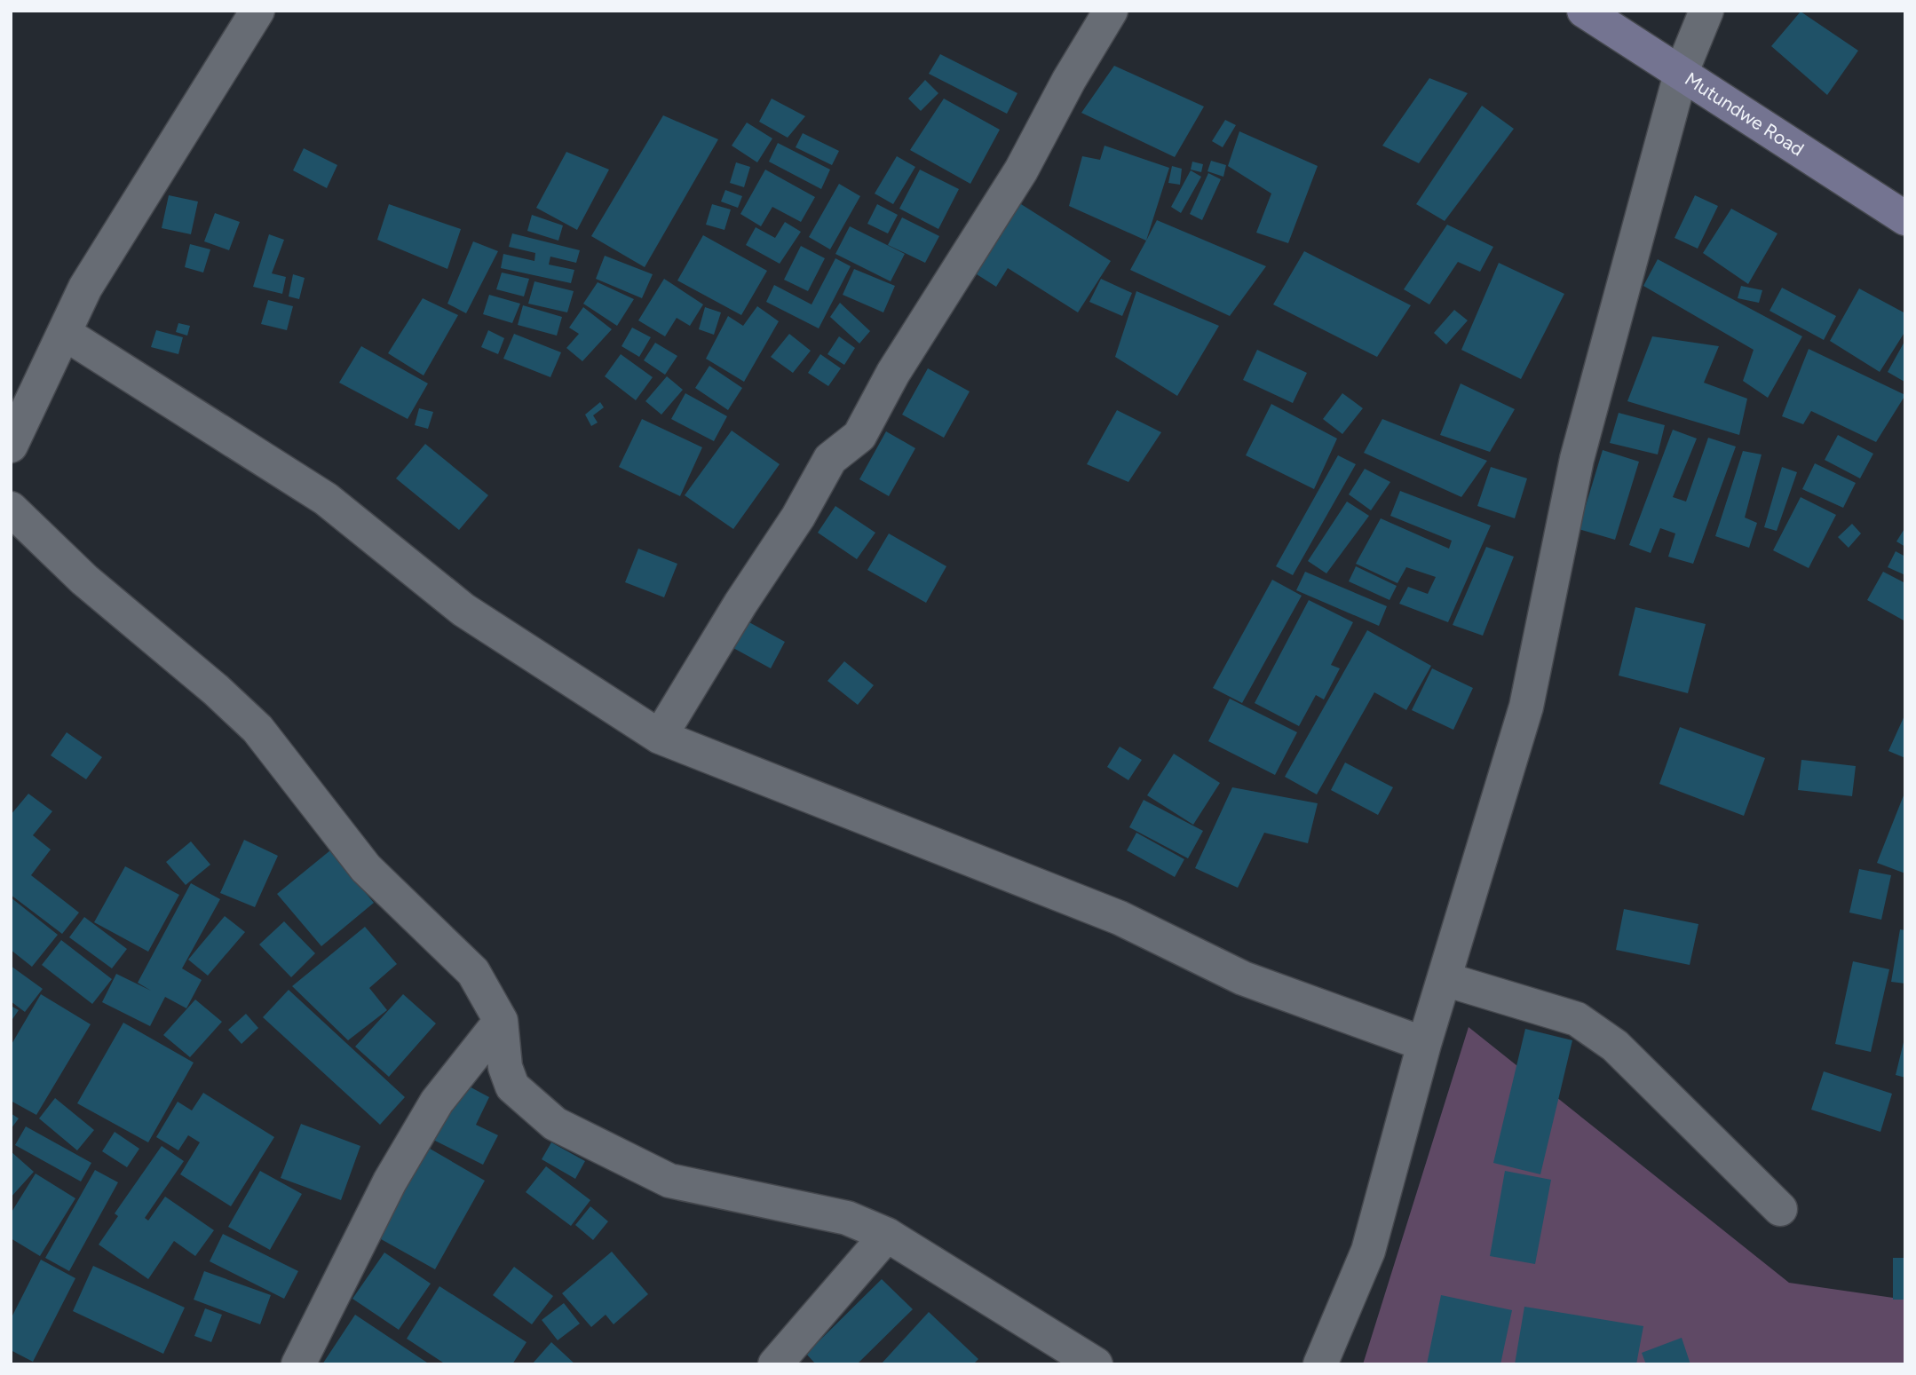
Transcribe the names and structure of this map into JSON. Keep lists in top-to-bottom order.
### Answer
{
  "streets": {
    "main road": ["Mutundwe Road"]
  }
}
